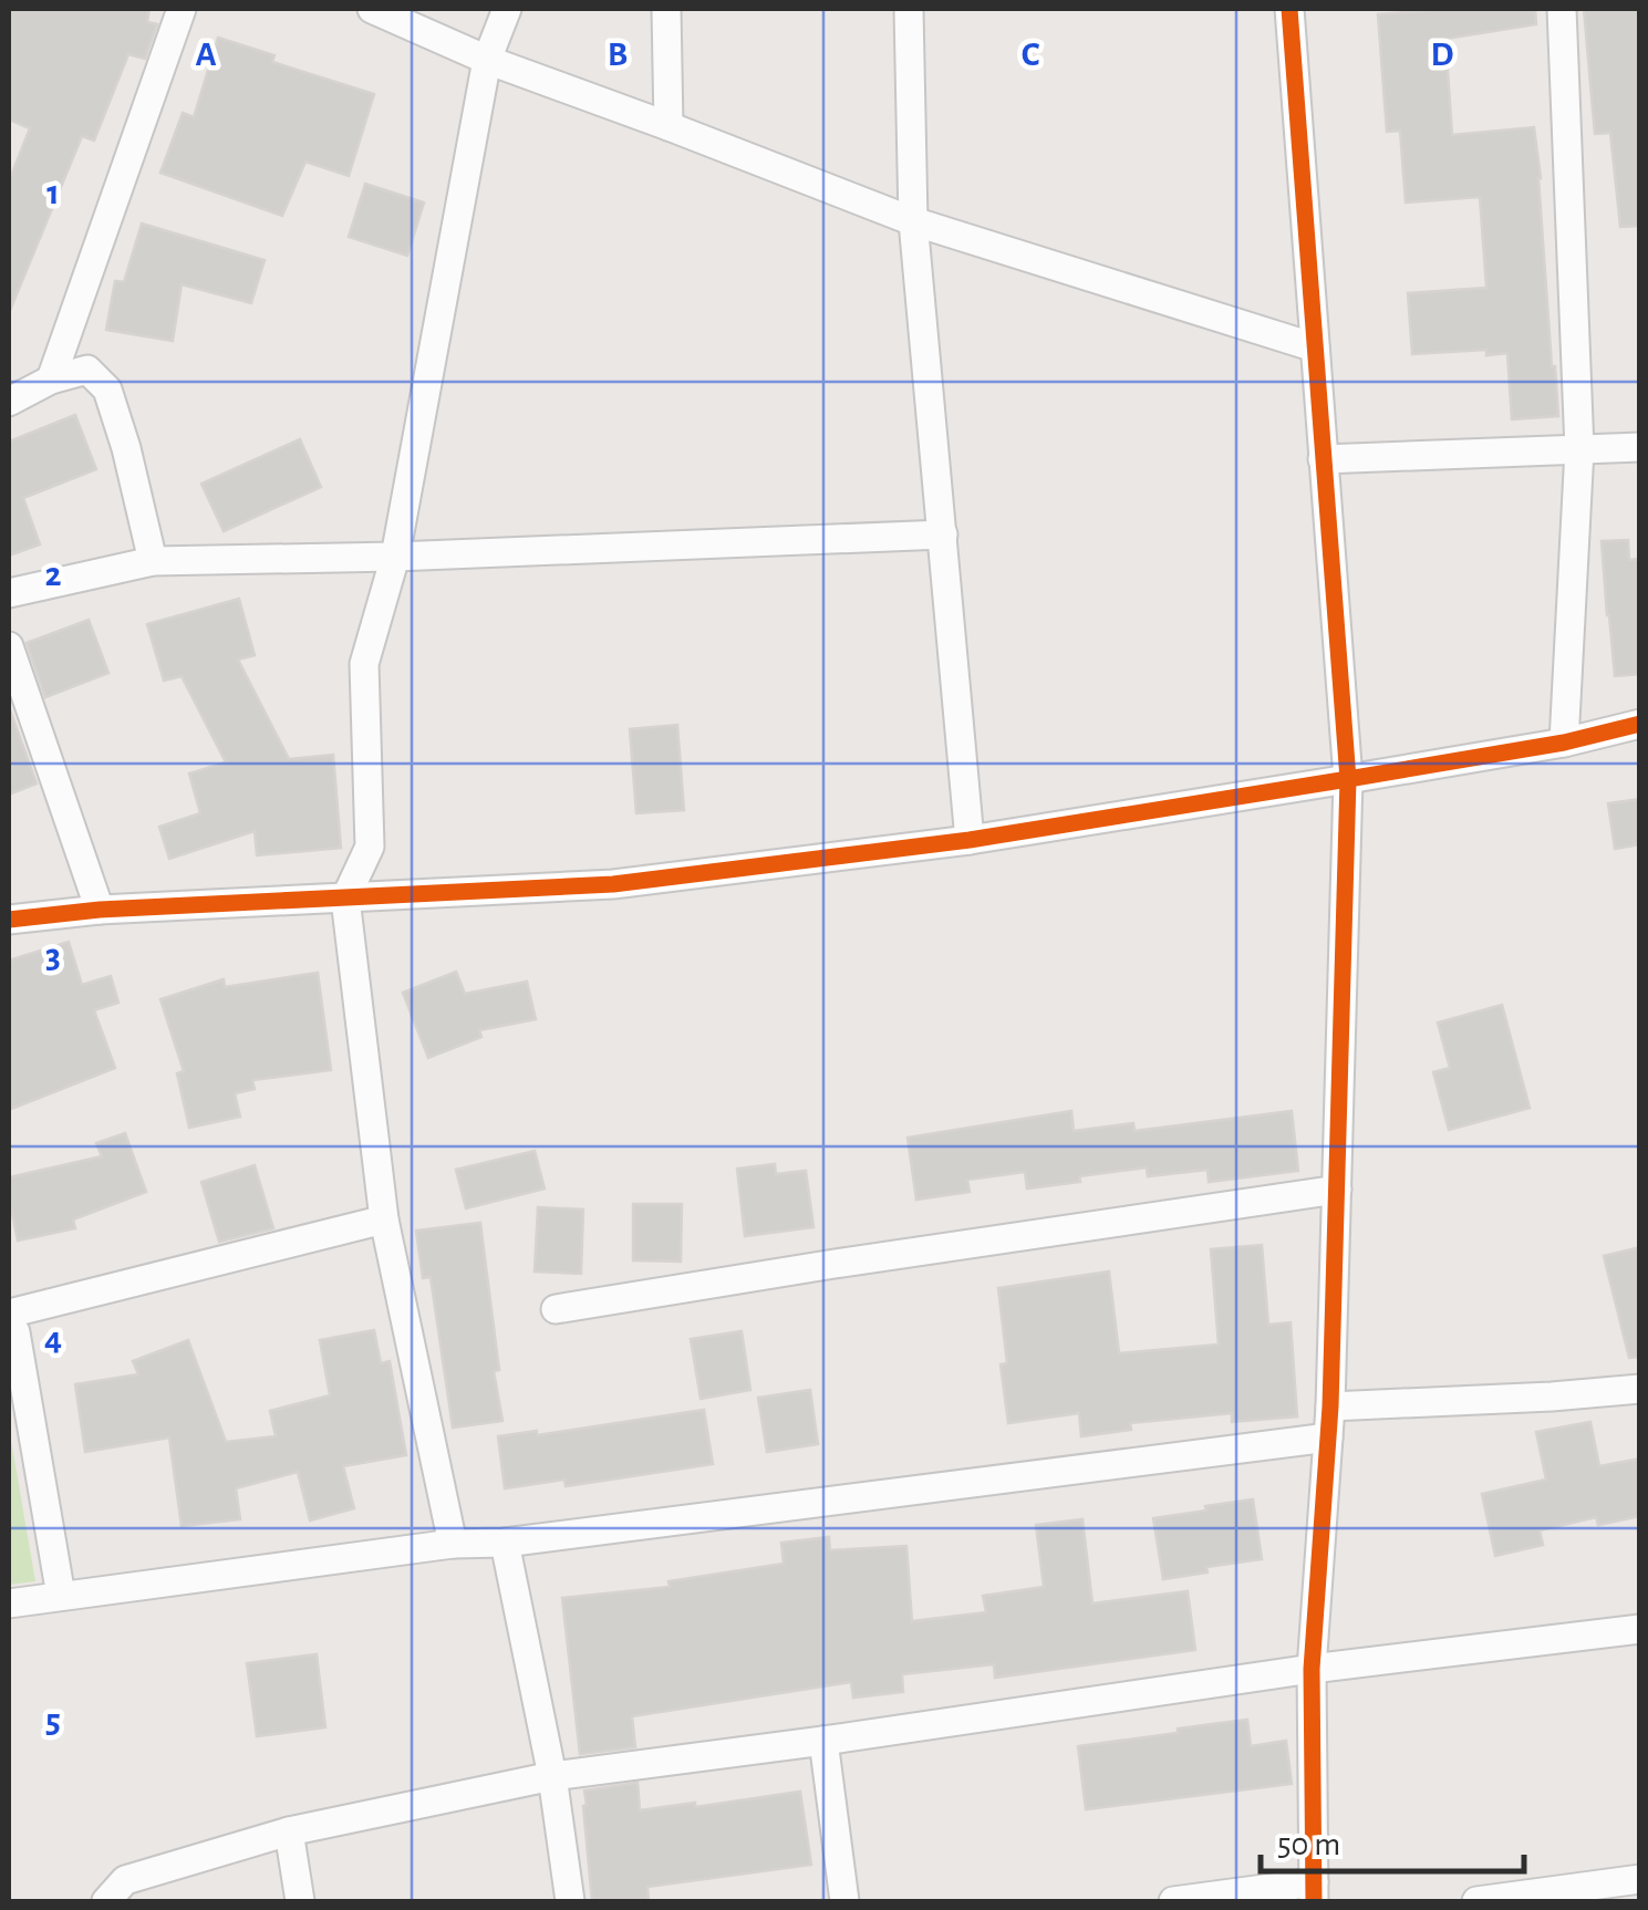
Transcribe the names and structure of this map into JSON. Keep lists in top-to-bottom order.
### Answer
{
  "scale_bar": "50 m",
  "grid": {
    "columns": [
      "A",
      "B",
      "C",
      "D"
    ],
    "rows": [
      "1",
      "2",
      "3",
      "4",
      "5"
    ]
  }
}
